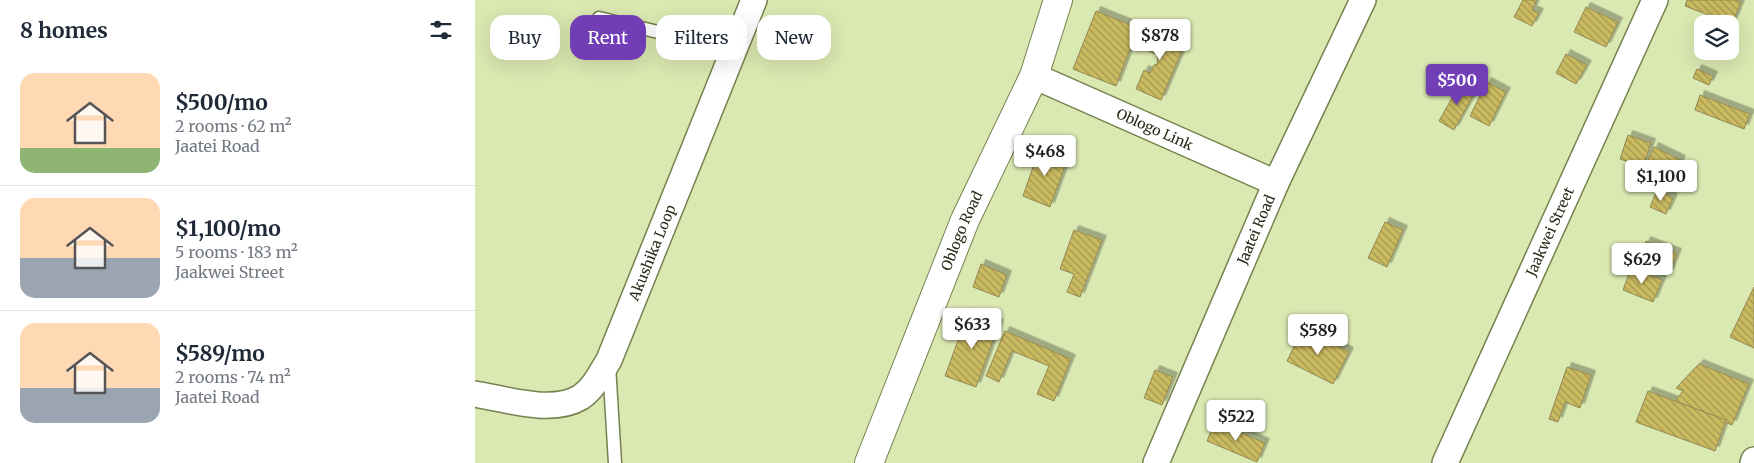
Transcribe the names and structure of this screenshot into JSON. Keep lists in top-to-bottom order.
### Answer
{
  "streets": {
    "main road": ["Oblogo Road"],
    "street": [
      "Oblogo Link",
      "Jaatei Road",
      "Jaakwei Street",
      "Akushika Loop"
    ]
  },
  "crossings": [
    ["Oblogo Link", "Jaatei Road"],
    ["Oblogo Link", "Oblogo Road"]
  ],
  "page": {
    "heading": "8 homes",
    "chip": [
      "Buy",
      "Rent",
      "Filters",
      "New"
    ],
    "price": [
      "$878",
      "$500",
      "$468",
      "$1,100",
      "$629",
      "$633",
      "$589",
      "$522"
    ],
    "list": [
      {
        "name": "$500/mo",
        "note": "2 rooms · 62 m² · Jaatei Road"
      },
      {
        "name": "$1,100/mo",
        "note": "5 rooms · 183 m² · Jaakwei Street"
      },
      {
        "name": "$589/mo",
        "note": "2 rooms · 74 m² · Jaatei Road"
      }
    ]
  }
}
